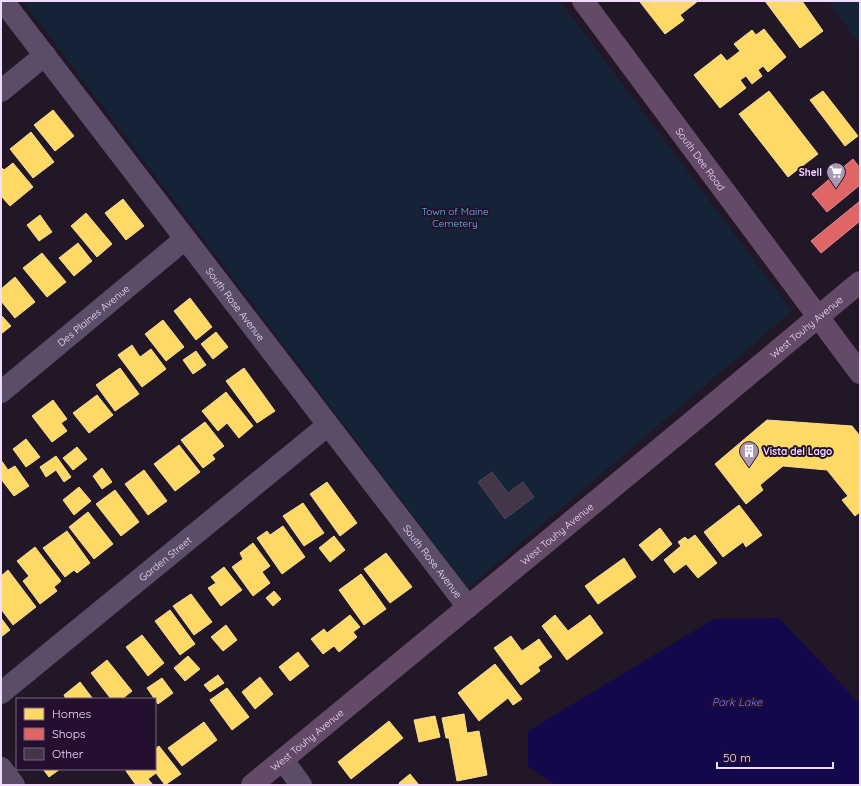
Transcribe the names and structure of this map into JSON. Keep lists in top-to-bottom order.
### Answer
{
  "streets": {
    "main road": ["South Dee Road", "West Touhy Avenue"],
    "street": ["South Rose Avenue", "Des Plaines Avenue", "Garden Street"]
  },
  "crossings": [
    ["South Dee Road", "West Touhy Avenue"],
    ["South Rose Avenue", "Des Plaines Avenue"],
    ["South Rose Avenue", "West Touhy Avenue"],
    ["South Rose Avenue", "Garden Street"]
  ],
  "water": ["Park Lake"],
  "parks": ["Town of Maine Cemetery"],
  "places": {
    "supermarket": ["Shell"],
    "building": ["Vista del Lago"]
  },
  "legend": ["Homes", "Shops", "Other"],
  "scale_bar": "50 m"
}
